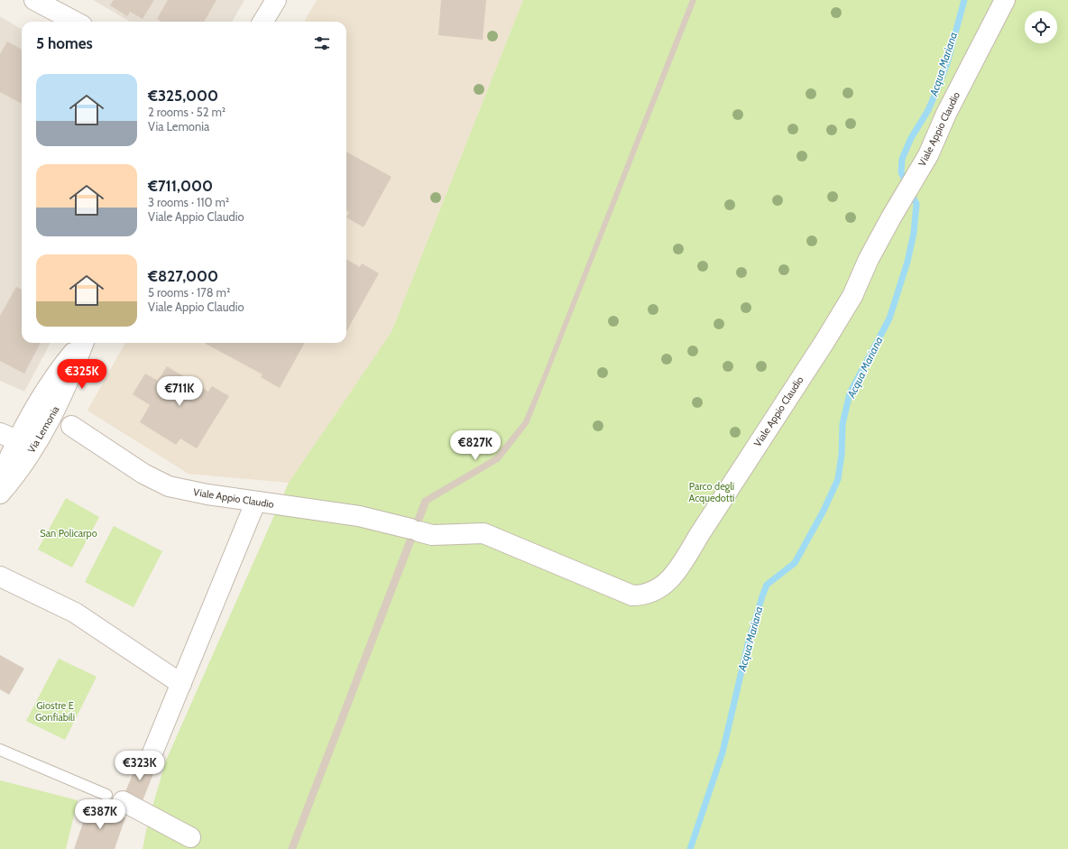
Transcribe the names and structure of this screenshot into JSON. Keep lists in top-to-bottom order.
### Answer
{
  "streets": {
    "street": ["Viale Appio Claudio", "Via Lemonia"]
  },
  "water": ["Acqua Mariana"],
  "parks": ["Parco degli Acquedotti", "San Policarpo", "Giostre E Gonfiabili"],
  "page": {
    "heading": "5 homes",
    "list": [
      {
        "name": "€325,000",
        "note": "2 rooms · 52 m² · Via Lemonia"
      },
      {
        "name": "€711,000",
        "note": "3 rooms · 110 m² · Viale Appio Claudio"
      },
      {
        "name": "€827,000",
        "note": "5 rooms · 178 m² · Viale Appio Claudio"
      }
    ],
    "price": [
      "€325K",
      "€711K",
      "€827K",
      "€323K",
      "€387K"
    ]
  }
}
